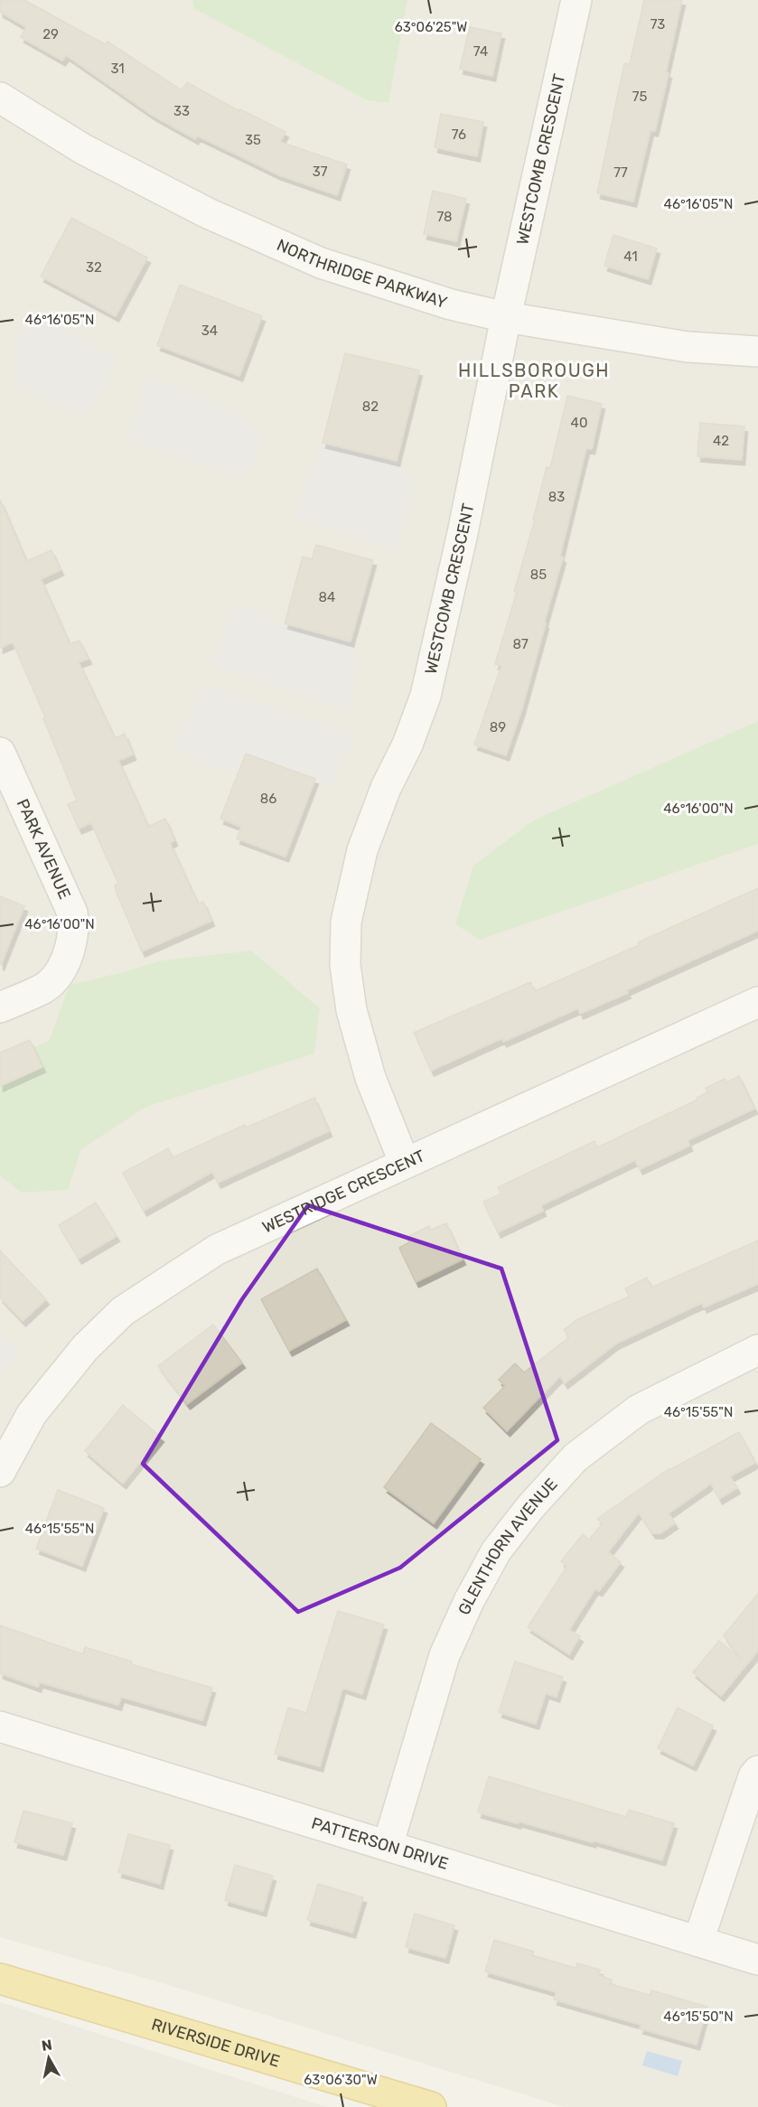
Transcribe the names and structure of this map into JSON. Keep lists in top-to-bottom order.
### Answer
{
  "streets": {
    "highway": ["RIVERSIDE DRIVE"],
    "street": [
      "WESTCOMB CRESCENT",
      "NORTHRIDGE PARKWAY",
      "PARK AVENUE",
      "WESTRIDGE CRESCENT",
      "GLENTHORN AVENUE",
      "PATTERSON DRIVE"
    ]
  },
  "crossings": [
    ["WESTCOMB CRESCENT", "NORTHRIDGE PARKWAY"],
    ["WESTCOMB CRESCENT", "WESTRIDGE CRESCENT"],
    ["GLENTHORN AVENUE", "PATTERSON DRIVE"]
  ],
  "districts": ["HILLSBOROUGH PARK"],
  "house_numbers": [
    "73",
    "29",
    "74",
    "31",
    "75",
    "33",
    "76",
    "35",
    "37",
    "77",
    "78",
    "41",
    "32",
    "34",
    "82",
    "40",
    "42",
    "83",
    "85",
    "84",
    "87",
    "89",
    "86"
  ],
  "north": "top",
  "coordinates": [
    "63°06'25\"W",
    "46°16'05\"N",
    "46°16'00\"N",
    "46°15'55\"N",
    "46°15'50\"N",
    "63°06'30\"W"
  ]
}
